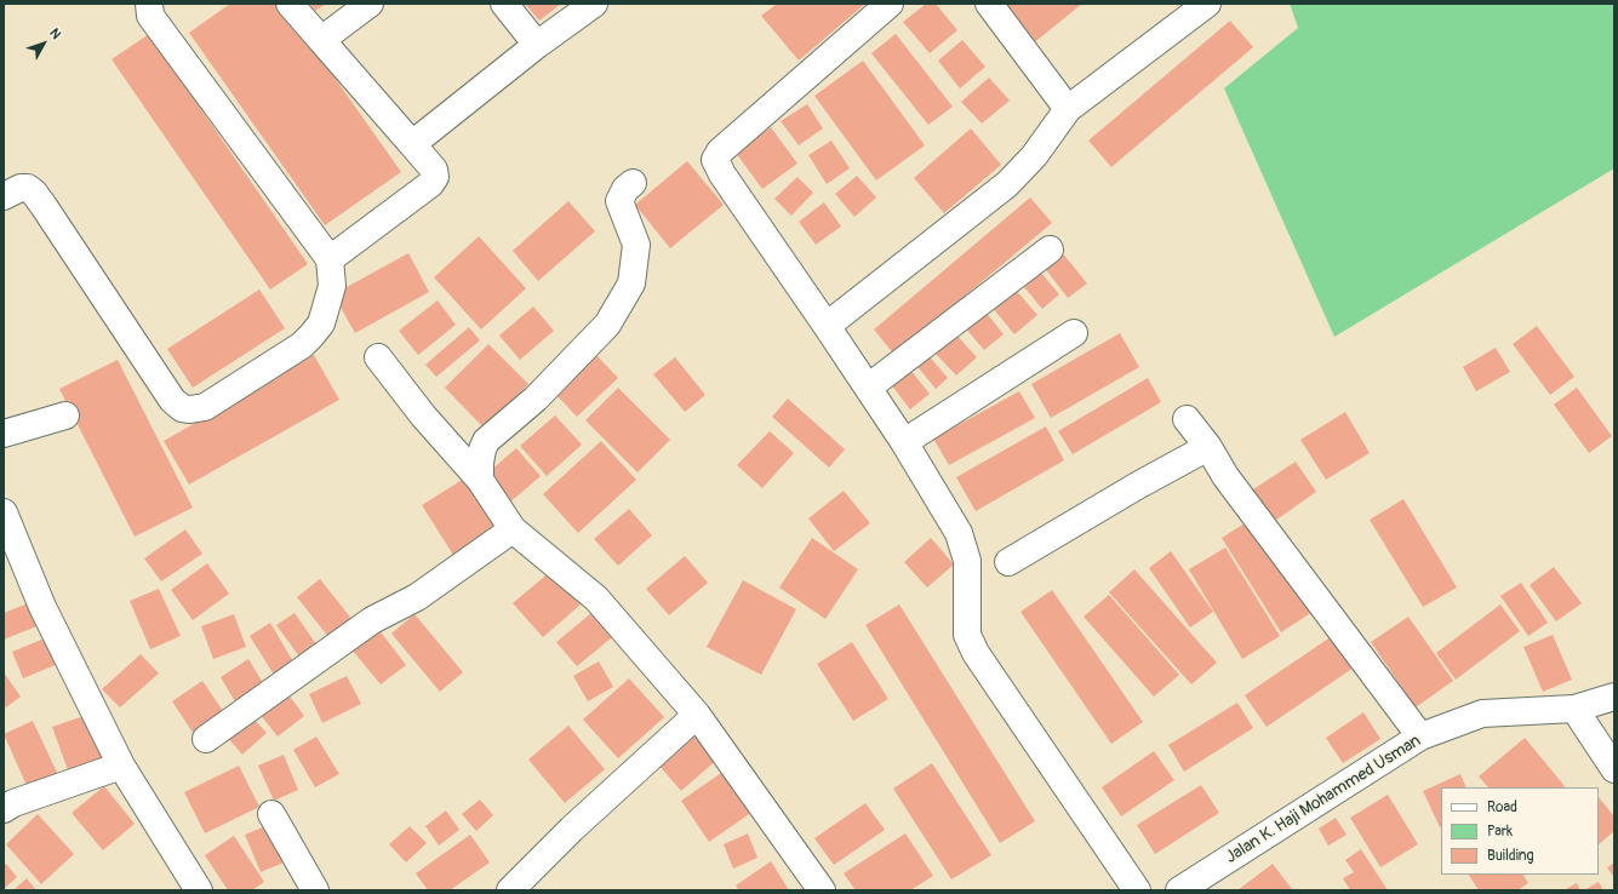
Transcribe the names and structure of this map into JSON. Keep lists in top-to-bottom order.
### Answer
{
  "streets": {
    "street": ["Jalan K. Haji Mohammed Usman"]
  },
  "legend": ["Road", "Park", "Building"],
  "north": "top right"
}
